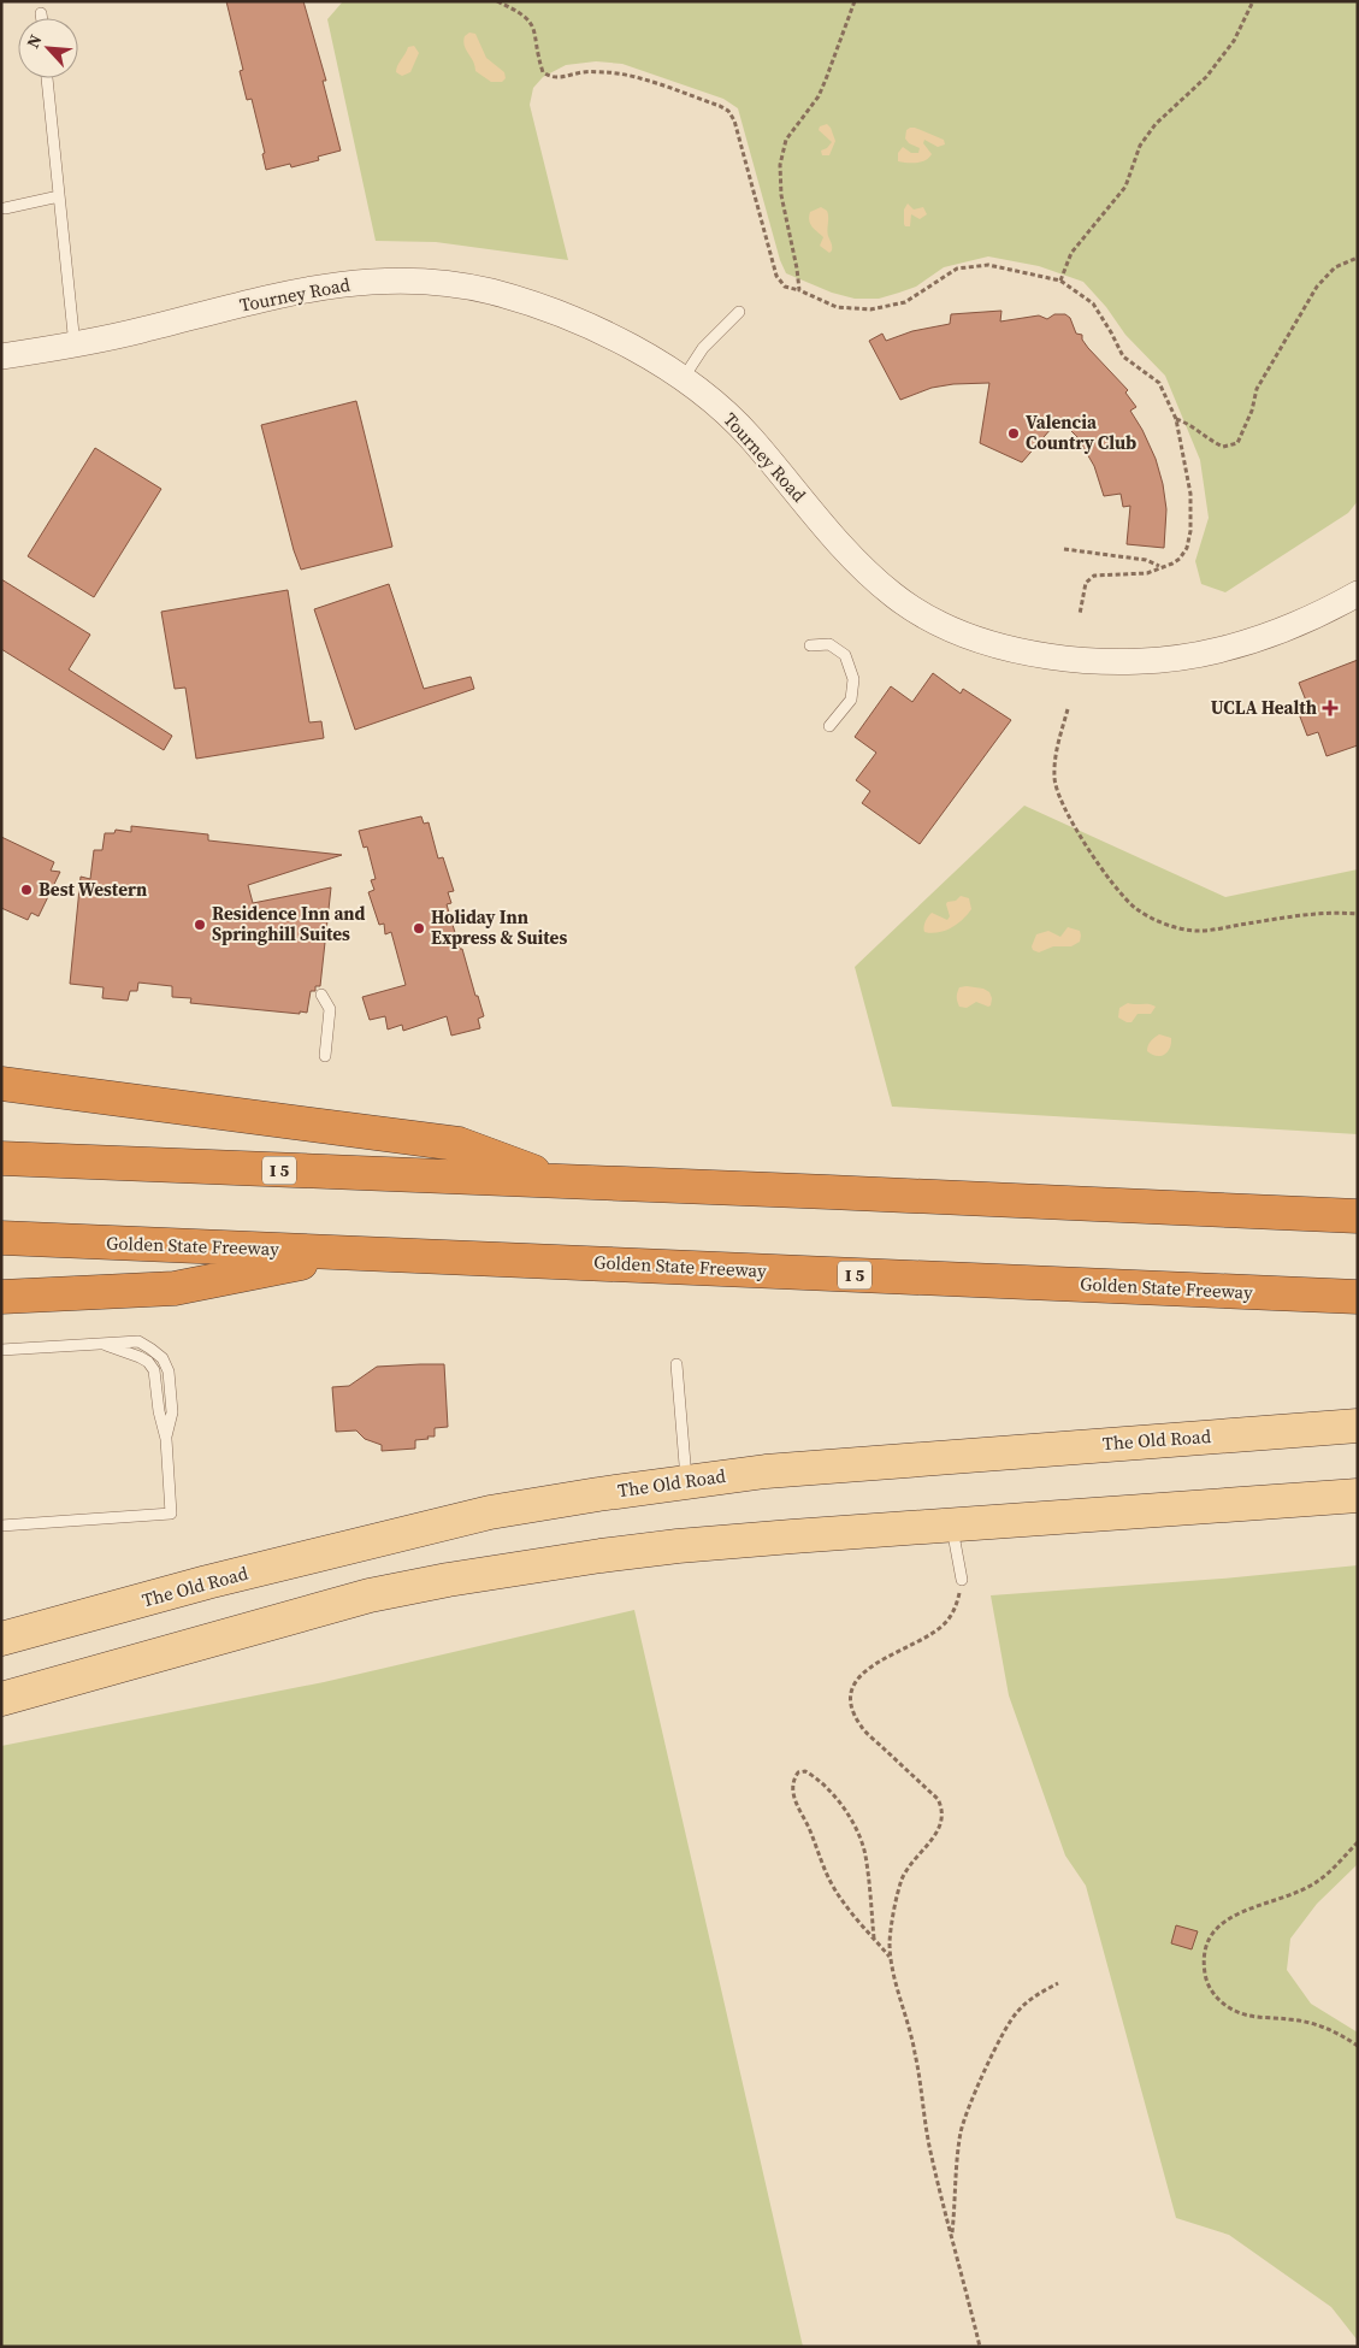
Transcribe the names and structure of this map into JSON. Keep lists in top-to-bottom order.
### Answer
{
  "streets": {
    "highway": ["I 5", "Golden State Freeway"],
    "main road": ["The Old Road"],
    "street": ["Tourney Road"]
  },
  "crossings": [
    ["I 5", "Golden State Freeway"]
  ],
  "places": {
    "other": [
      "Valencia Country Club",
      "Best Western",
      "Residence Inn and Springhill Suites",
      "Holiday Inn Express & Suites"
    ],
    "health": ["UCLA Health"]
  },
  "north": "top left"
}
